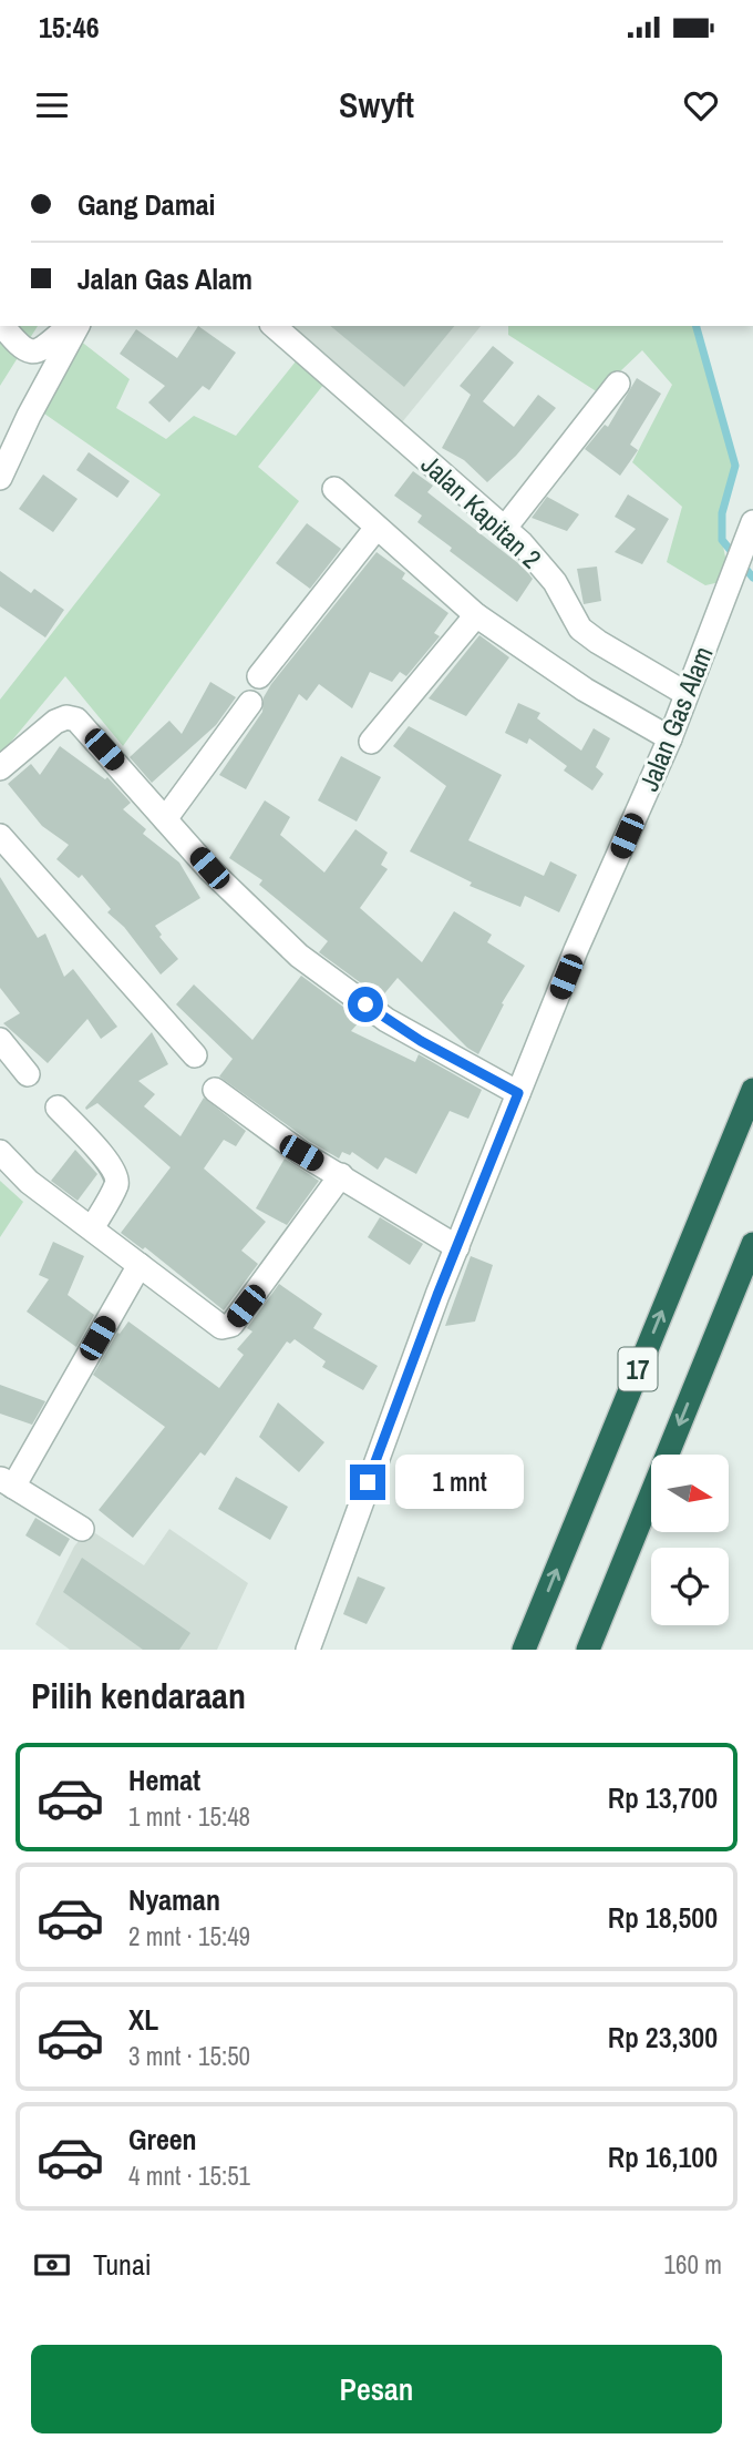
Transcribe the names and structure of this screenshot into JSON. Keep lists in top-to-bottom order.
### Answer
{
  "streets": {
    "highway": ["17"],
    "street": ["Jalan Kapitan 2", "Jalan Gas Alam"]
  },
  "crossings": [
    ["Jalan Kapitan 2", "Jalan Gas Alam"]
  ],
  "north": "right",
  "page": {
    "status": "15:46",
    "header": "Swyft",
    "banner": ["Gang Damai", "Jalan Gas Alam"],
    "bubble": "1 mnt",
    "heading": "Pilih kendaraan",
    "list": [
      {
        "name": "Hemat",
        "note": "1 mnt · 15:48",
        "value": "Rp 13,700"
      },
      {
        "name": "Nyaman",
        "note": "2 mnt · 15:49",
        "value": "Rp 18,500"
      },
      {
        "name": "XL",
        "note": "3 mnt · 15:50",
        "value": "Rp 23,300"
      },
      {
        "name": "Green",
        "note": "4 mnt · 15:51",
        "value": "Rp 16,100"
      }
    ],
    "pay": ["Tunai", "160 m"],
    "buttons": "Pesan"
  }
}
